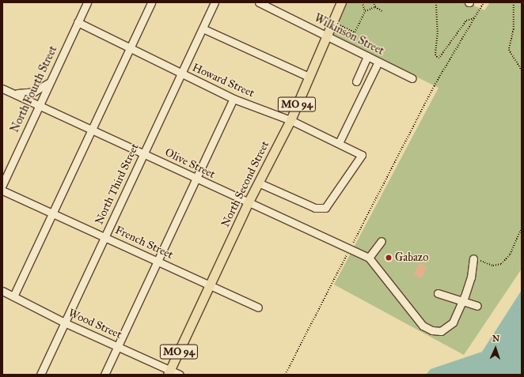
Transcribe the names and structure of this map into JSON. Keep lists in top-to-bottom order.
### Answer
{
  "streets": {
    "main road": ["MO 94", "North Second Street"],
    "street": [
      "Wilkinson Street",
      "Howard Street",
      "North Fourth Street",
      "Olive Street",
      "North Third Street",
      "French Street",
      "Wood Street"
    ]
  },
  "crossings": [
    ["Wilkinson Street", "North Second Street"],
    ["Howard Street", "North Fourth Street"],
    ["Howard Street", "North Third Street"],
    ["Howard Street", "North Second Street"],
    ["North Fourth Street", "Olive Street"],
    ["Olive Street", "North Third Street"],
    ["Olive Street", "North Second Street"],
    ["North Third Street", "French Street"],
    ["North Third Street", "Wood Street"],
    ["North Second Street", "French Street"],
    ["North Second Street", "Wood Street"]
  ],
  "places": ["Gabazo"],
  "north": "top"
}
